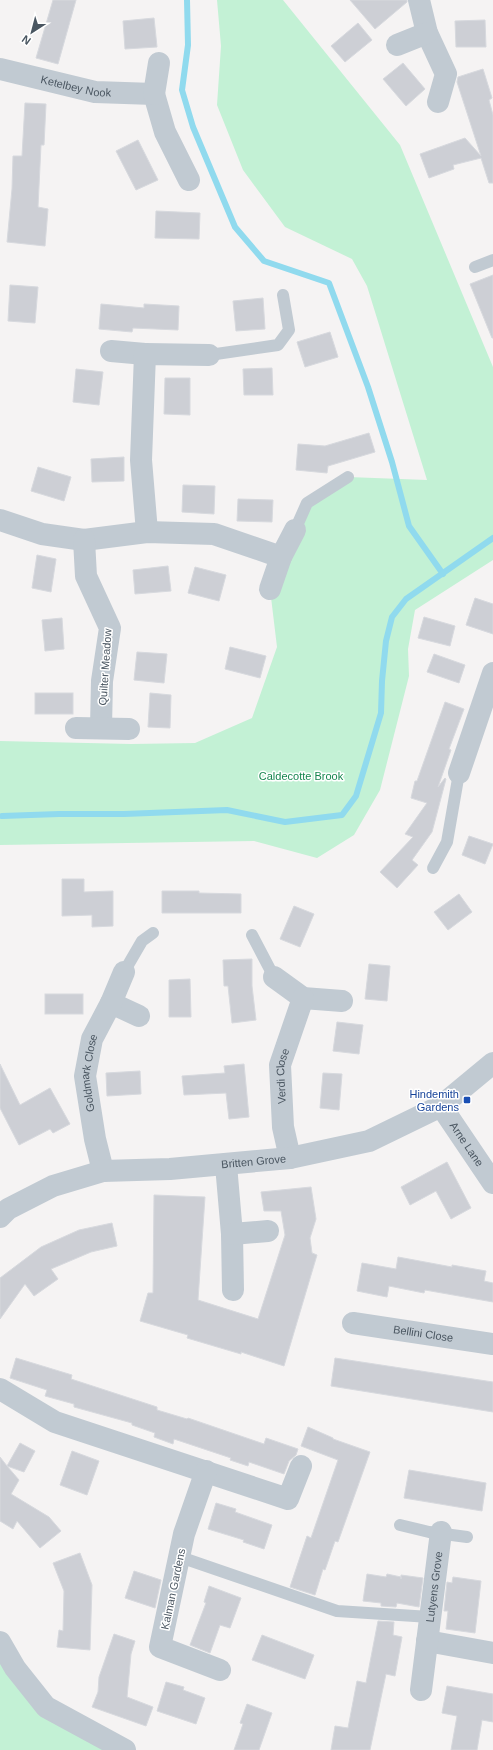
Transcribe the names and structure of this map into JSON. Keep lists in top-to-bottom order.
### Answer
{
  "streets": {
    "street": [
      "Ketelbey Nook",
      "Quilter Meadow",
      "Goldmark Close",
      "Verdi Close",
      "Arne Lane",
      "Britten Grove",
      "Bellini Close",
      "Lutyens Grove",
      "Kalman Gardens"
    ]
  },
  "crossings": [
    ["Goldmark Close", "Britten Grove"],
    ["Verdi Close", "Britten Grove"],
    ["Arne Lane", "Britten Grove"]
  ],
  "parks": ["Caldecotte Brook"],
  "places": {
    "transit": ["Hindemith Gardens"]
  },
  "north": "bottom left"
}
